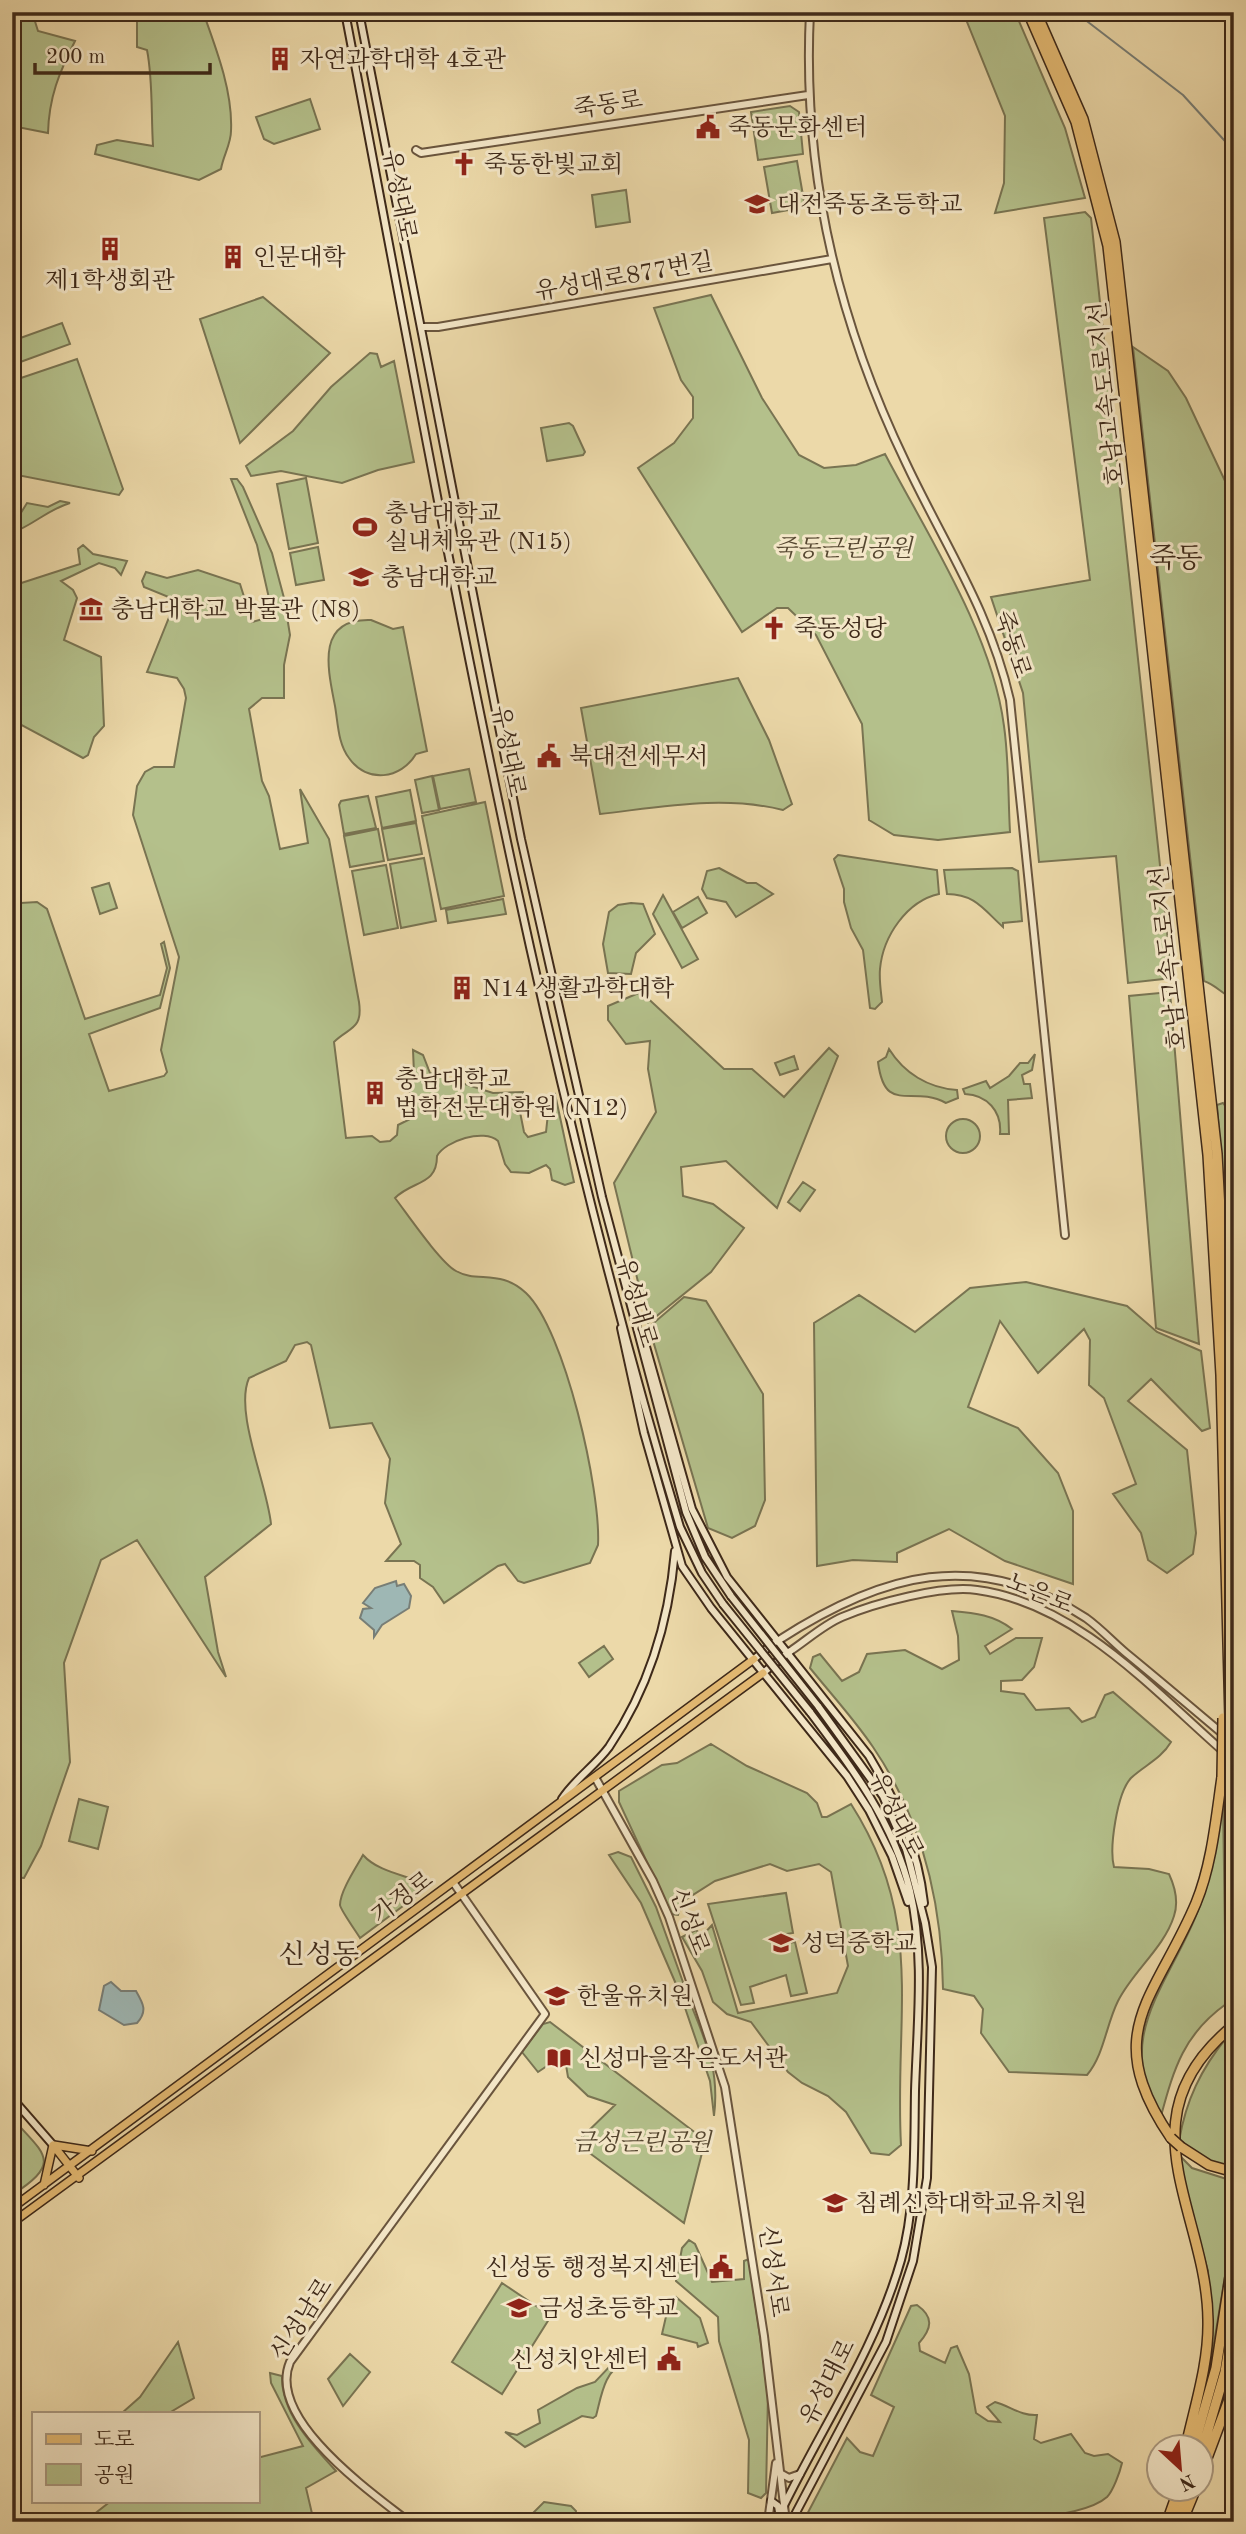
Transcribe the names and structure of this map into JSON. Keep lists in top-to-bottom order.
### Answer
{
  "streets": {
    "highway": ["호남고속도로지선"],
    "main road": [
      "죽동로",
      "유성대로",
      "유성대로877번길",
      "노은로",
      "가정로",
      "신성로",
      "신성서로",
      "신성남로"
    ]
  },
  "crossings": [
    ["죽동로", "유성대로877번길"],
    ["유성대로", "유성대로877번길"],
    ["노은로", "가정로"],
    ["가정로", "신성로"],
    ["가정로", "신성남로"],
    ["신성로", "신성서로"]
  ],
  "districts": ["죽동", "신성동"],
  "parks": ["죽동근린공원", "금성근린공원"],
  "places": {
    "building": [
      "자연과학대학 4호관",
      "제1학생회관",
      "인문대학",
      "N14 생활과학대학",
      "충남대학교 법학전문대학원 (N12)"
    ],
    "public building": [
      "죽동문화센터",
      "북대전세무서",
      "신성동 행정복지센터",
      "신성치안센터"
    ],
    "church": ["죽동한빛교회", "죽동성당"],
    "school or university": [
      "대전죽동초등학교",
      "충남대학교",
      "성덕중학교",
      "한울유치원",
      "침례신학대학교유치원",
      "금성초등학교"
    ],
    "sports": ["충남대학교 실내체육관 (N15)"],
    "museum": ["충남대학교 박물관 (N8)"],
    "library": ["신성마을작은도서관"]
  },
  "legend": ["도로", "공원"],
  "scale_bar": "200 m",
  "north": "bottom right"
}
